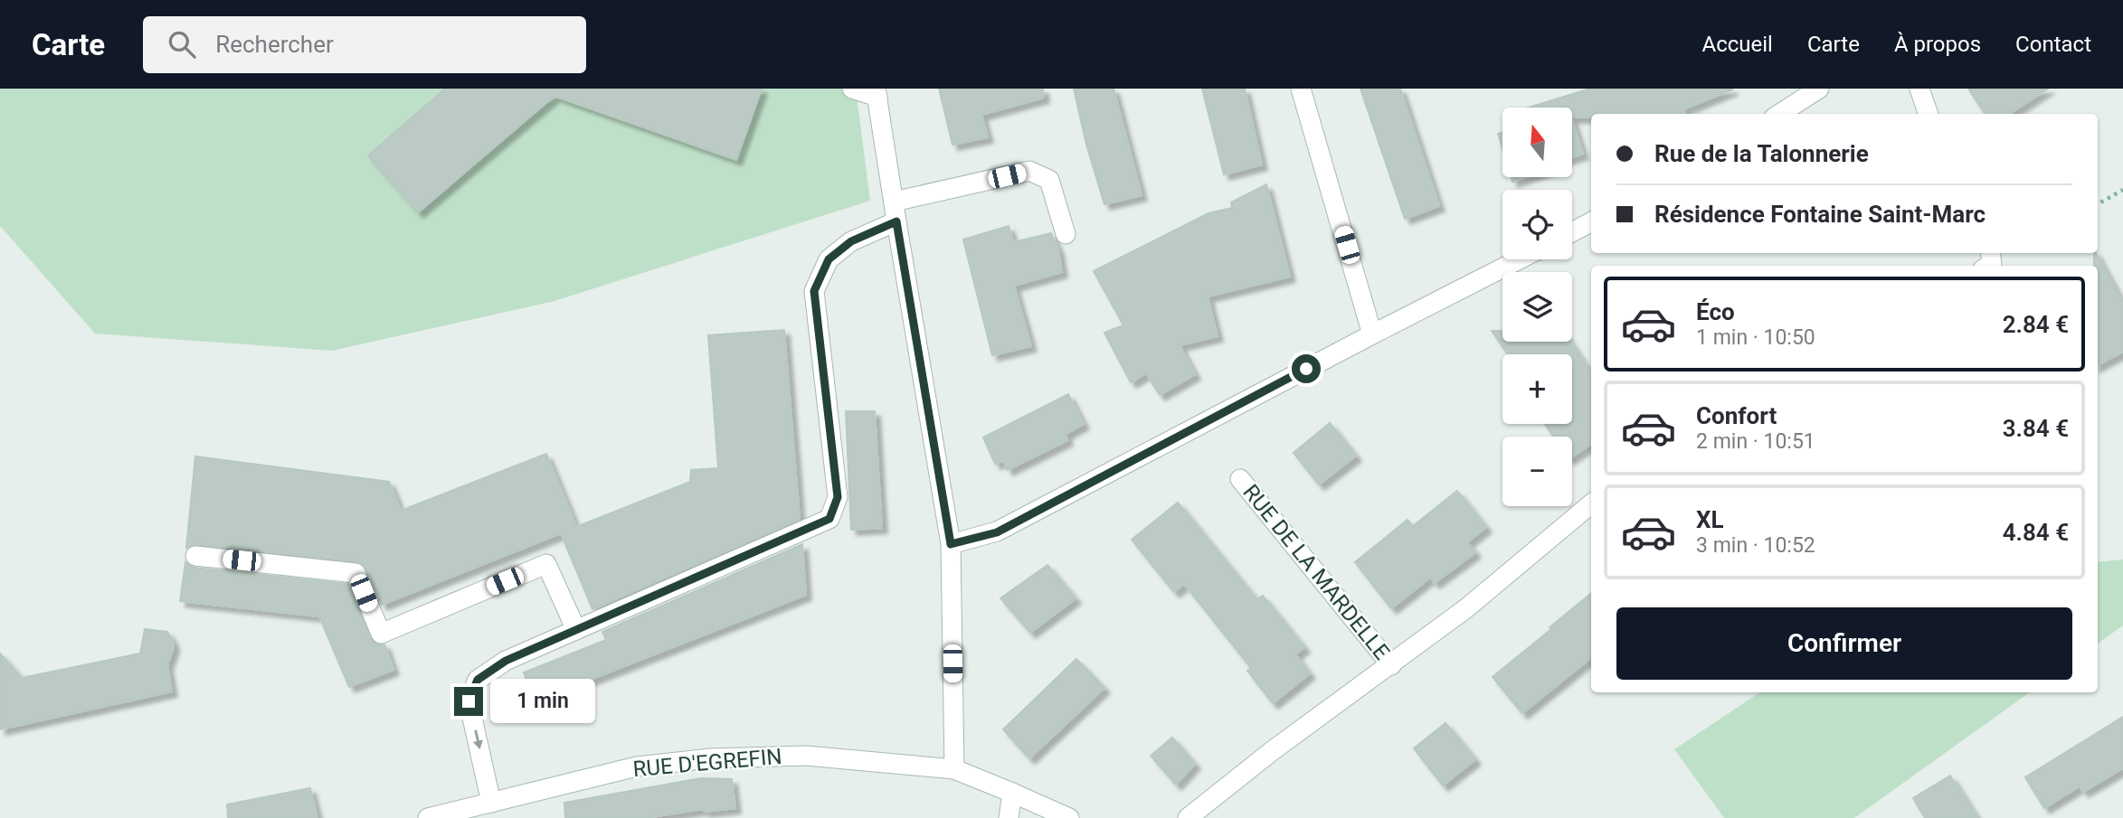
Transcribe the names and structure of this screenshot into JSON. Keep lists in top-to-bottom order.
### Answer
{
  "streets": {
    "street": ["RUE DE LA MARDELLE", "RUE D'EGREFIN"]
  },
  "north": "top",
  "page": {
    "header": "Carte",
    "search": "Rechercher",
    "nav": [
      "Accueil",
      "Carte",
      "À propos",
      "Contact"
    ],
    "map_buttons": ["+", "−"],
    "banner": ["Rue de la Talonnerie", "Résidence Fontaine Saint-Marc"],
    "list": [
      {
        "name": "Éco",
        "note": "1 min · 10:50",
        "value": "2.84 €"
      },
      {
        "name": "Confort",
        "note": "2 min · 10:51",
        "value": "3.84 €"
      },
      {
        "name": "XL",
        "note": "3 min · 10:52",
        "value": "4.84 €"
      }
    ],
    "buttons": "Confirmer",
    "bubble": "1 min"
  }
}
